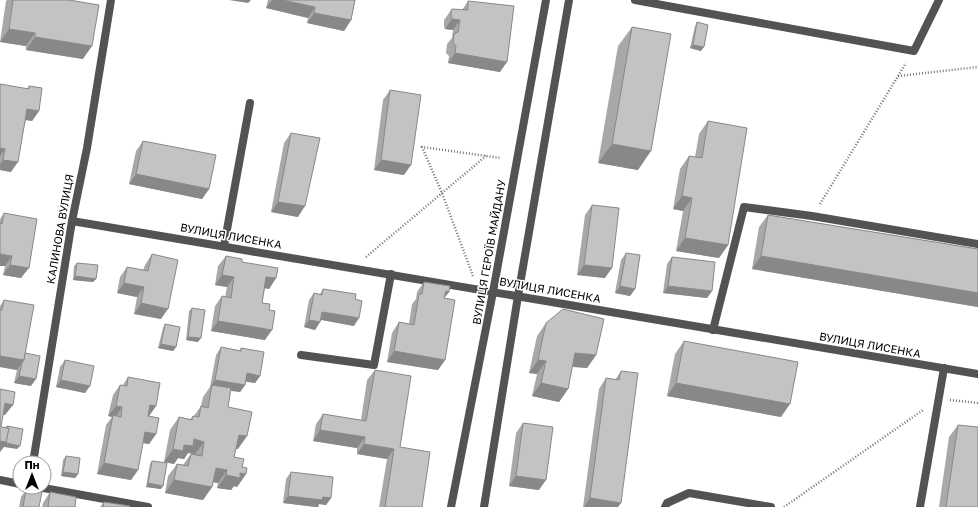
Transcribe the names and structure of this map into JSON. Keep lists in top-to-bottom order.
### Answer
{
  "streets": {
    "street": ["КАЛИНОВА ВУЛИЦЯ", "ВУЛИЦЯ ЛИСЕНКА", "ВУЛИЦЯ ГЕРОЇВ МАЙДАНУ"]
  },
  "crossings": [
    ["КАЛИНОВА ВУЛИЦЯ", "ВУЛИЦЯ ЛИСЕНКА"],
    ["ВУЛИЦЯ ЛИСЕНКА", "ВУЛИЦЯ ГЕРОЇВ МАЙДАНУ"]
  ],
  "north": "top"
}
